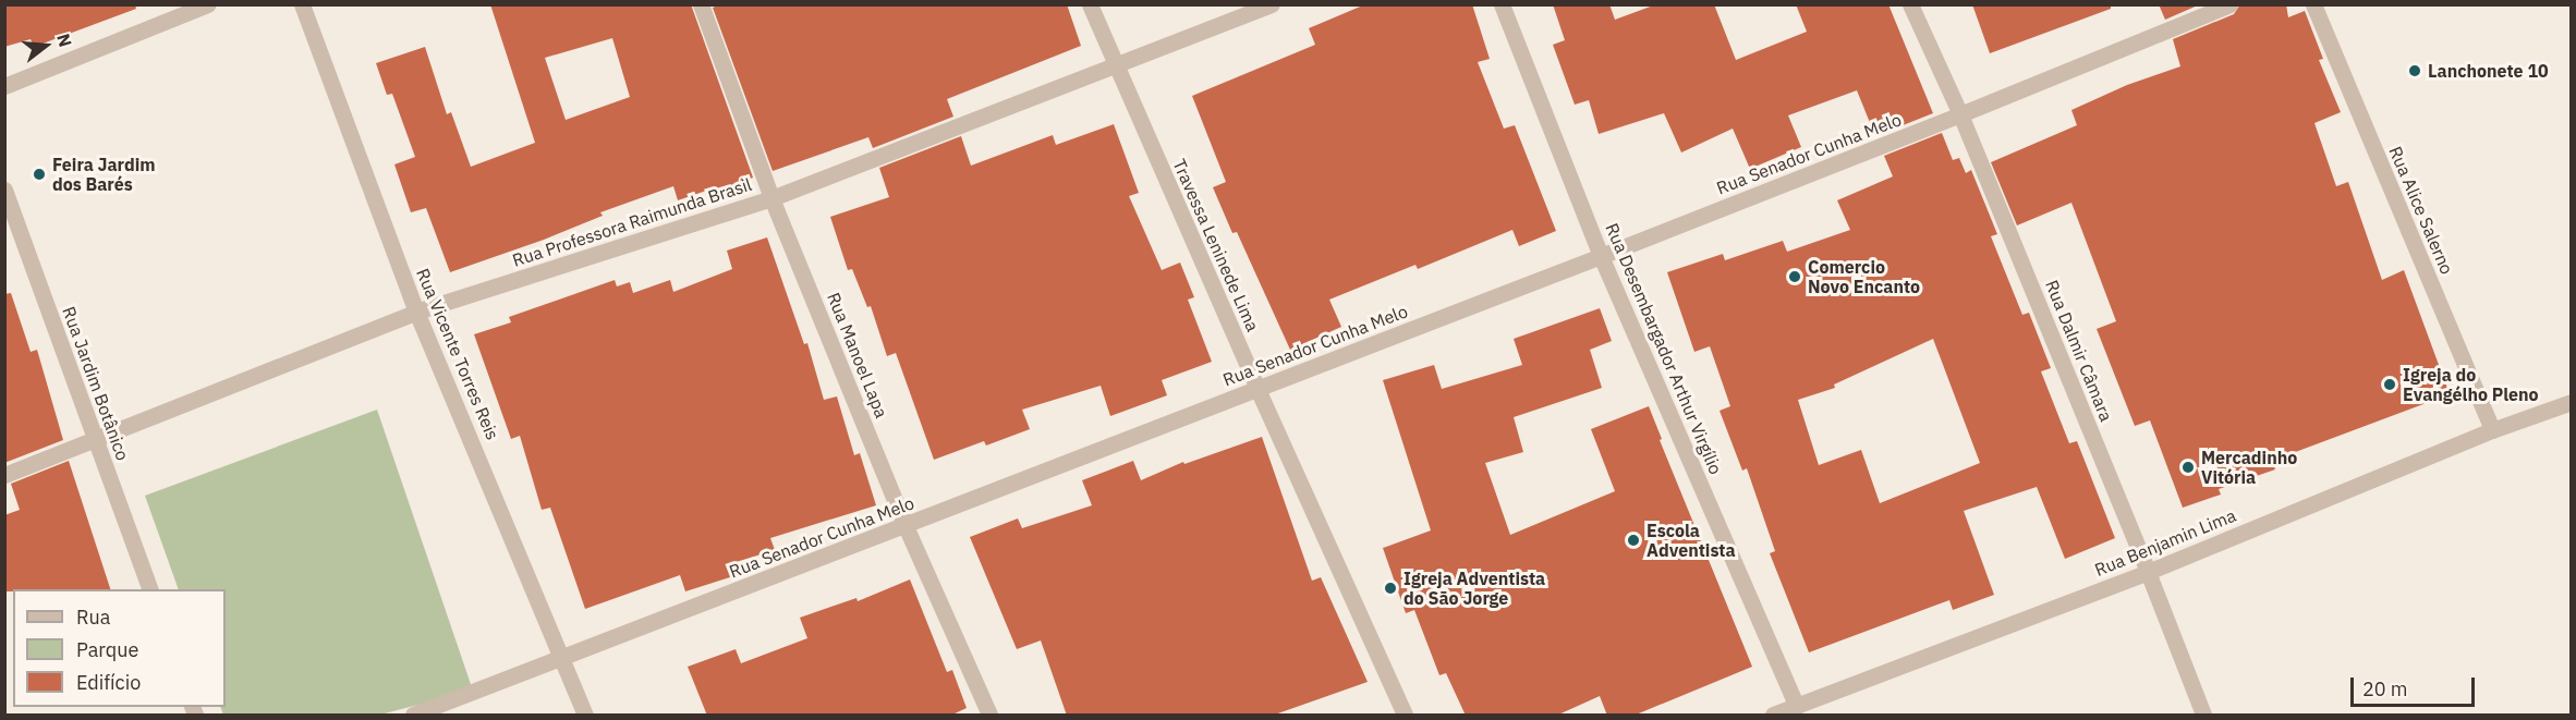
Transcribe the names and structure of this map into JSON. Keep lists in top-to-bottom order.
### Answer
{
  "streets": {
    "street": [
      "Rua Senador Cunha Melo",
      "Rua Alice Salerno",
      "Rua Professora Raimunda Brasil",
      "Travessa Leninede Lima",
      "Rua Desembargador Arthur Virgílio",
      "Rua Dalmir Câmara",
      "Rua Vicente Torres Reis",
      "Rua Manoel Lapa",
      "Rua Jardim Botânico",
      "Rua Benjamin Lima"
    ]
  },
  "crossings": [
    ["Rua Senador Cunha Melo", "Travessa Leninede Lima"],
    ["Rua Senador Cunha Melo", "Rua Desembargador Arthur Virgílio"],
    ["Rua Senador Cunha Melo", "Rua Dalmir Câmara"],
    ["Rua Senador Cunha Melo", "Rua Vicente Torres Reis"],
    ["Rua Senador Cunha Melo", "Rua Manoel Lapa"],
    ["Rua Alice Salerno", "Rua Benjamin Lima"],
    ["Rua Professora Raimunda Brasil", "Travessa Leninede Lima"],
    ["Rua Professora Raimunda Brasil", "Rua Vicente Torres Reis"],
    ["Rua Professora Raimunda Brasil", "Rua Manoel Lapa"],
    ["Rua Professora Raimunda Brasil", "Rua Jardim Botânico"],
    ["Rua Desembargador Arthur Virgílio", "Rua Benjamin Lima"],
    ["Rua Dalmir Câmara", "Rua Benjamin Lima"]
  ],
  "places": [
    "Lanchonete 10",
    "Feira Jardim dos Barés",
    "Comercio Novo Encanto",
    "Igreja do Evangélho Pleno",
    "Mercadinho Vitória",
    "Escola Adventista",
    "Igreja Adventista do São Jorge"
  ],
  "legend": ["Rua", "Parque", "Edifício"],
  "scale_bar": "20 m",
  "north": "right"
}
